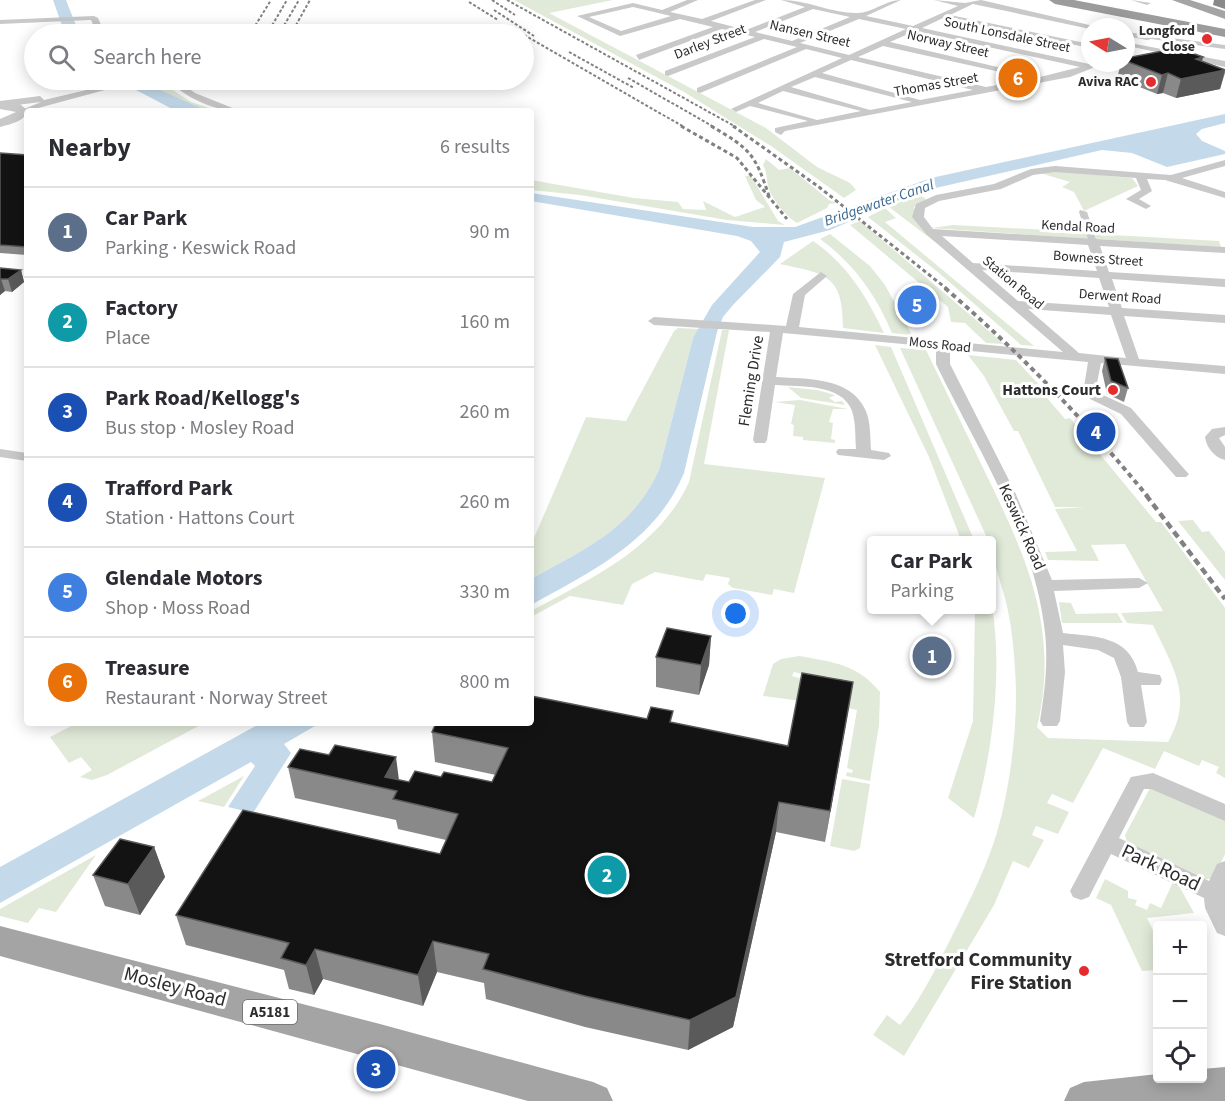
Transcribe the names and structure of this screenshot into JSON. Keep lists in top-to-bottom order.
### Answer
{
  "streets": {
    "main road": ["Mosley Road", "A5181"],
    "street": [
      "Nansen Street",
      "South Lonsdale Street",
      "Darley Street",
      "Norway Street",
      "Thomas Street",
      "Kendal Road",
      "Bowness Street",
      "Station Road",
      "Derwent Road",
      "Moss Road",
      "Fleming Drive",
      "Keswick Road",
      "Park Road"
    ]
  },
  "crossings": [
    ["Nansen Street", "Darley Street"],
    ["Nansen Street", "Thomas Street"],
    ["Norway Street", "Thomas Street"],
    ["Kendal Road", "Station Road"],
    ["Bowness Street", "Station Road"],
    ["Station Road", "Derwent Road"],
    ["Station Road", "Moss Road"],
    ["Moss Road", "Fleming Drive"],
    ["Moss Road", "Keswick Road"]
  ],
  "water": ["Bridgewater Canal"],
  "places": [
    "Longford Close",
    "Aviva RAC",
    "Hattons Court",
    "Stretford Community Fire Station"
  ],
  "north": "left",
  "page": {
    "search": "Search here",
    "pins": [
      "6",
      "5",
      "4",
      "1",
      "2",
      "3"
    ],
    "heading": ["Nearby", "6 results"],
    "list": [
      {
        "mark": "1",
        "name": "Car Park",
        "note": "Parking · Keswick Road",
        "value": "90 m"
      },
      {
        "mark": "2",
        "name": "Factory",
        "note": "Place",
        "value": "160 m"
      },
      {
        "mark": "3",
        "name": "Park Road/Kellogg's",
        "note": "Bus stop · Mosley Road",
        "value": "260 m"
      },
      {
        "mark": "4",
        "name": "Trafford Park",
        "note": "Station · Hattons Court",
        "value": "260 m"
      },
      {
        "mark": "5",
        "name": "Glendale Motors",
        "note": "Shop · Moss Road",
        "value": "330 m"
      },
      {
        "mark": "6",
        "name": "Treasure",
        "note": "Restaurant · Norway Street",
        "value": "800 m"
      }
    ],
    "popup": ["Car Park", "Parking"],
    "map_buttons": ["+", "−"]
  }
}
